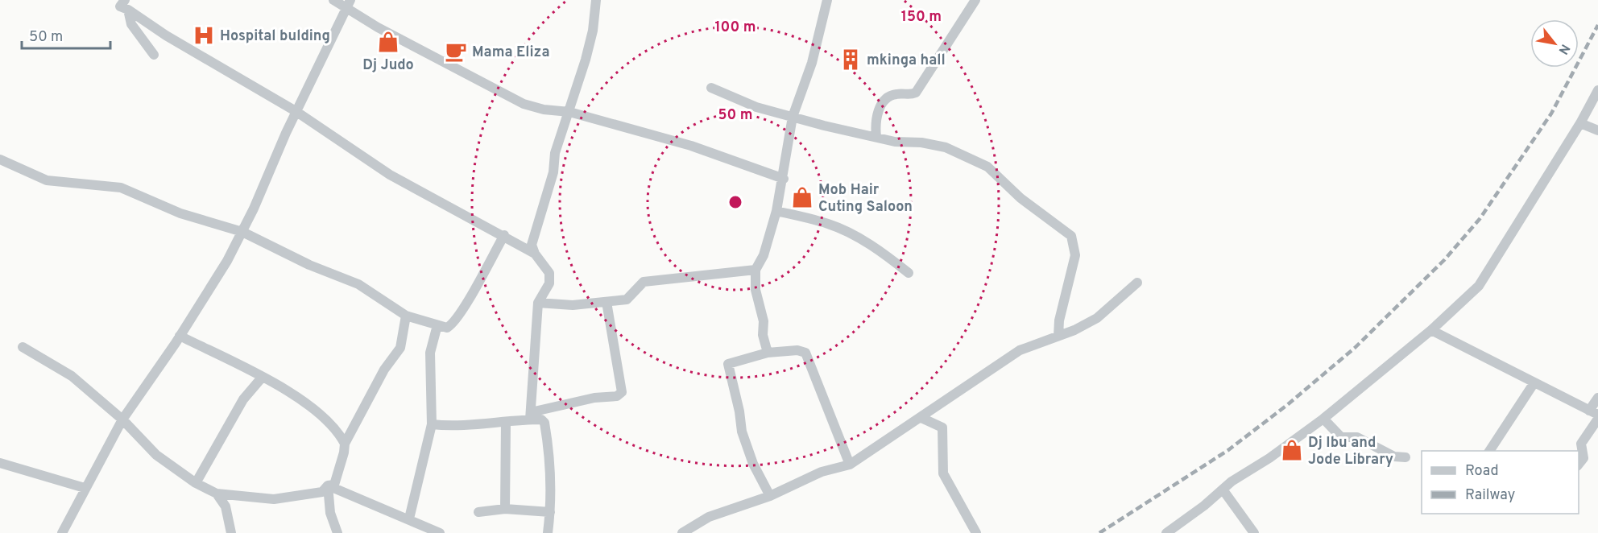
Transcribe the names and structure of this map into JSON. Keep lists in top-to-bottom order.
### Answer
{
  "places": {
    "hospital": ["Hospital bulding"],
    "shop": ["Dj Judo", "Mob Hair Cuting Saloon", "Dj Ibu and Jode Library"],
    "cafe": ["Mama Eliza"],
    "building": ["mkinga hall"]
  },
  "legend": ["Road", "Railway"],
  "scale_bar": "50 m",
  "north": "bottom right",
  "rings": ["150 m", "100 m", "50 m"]
}
